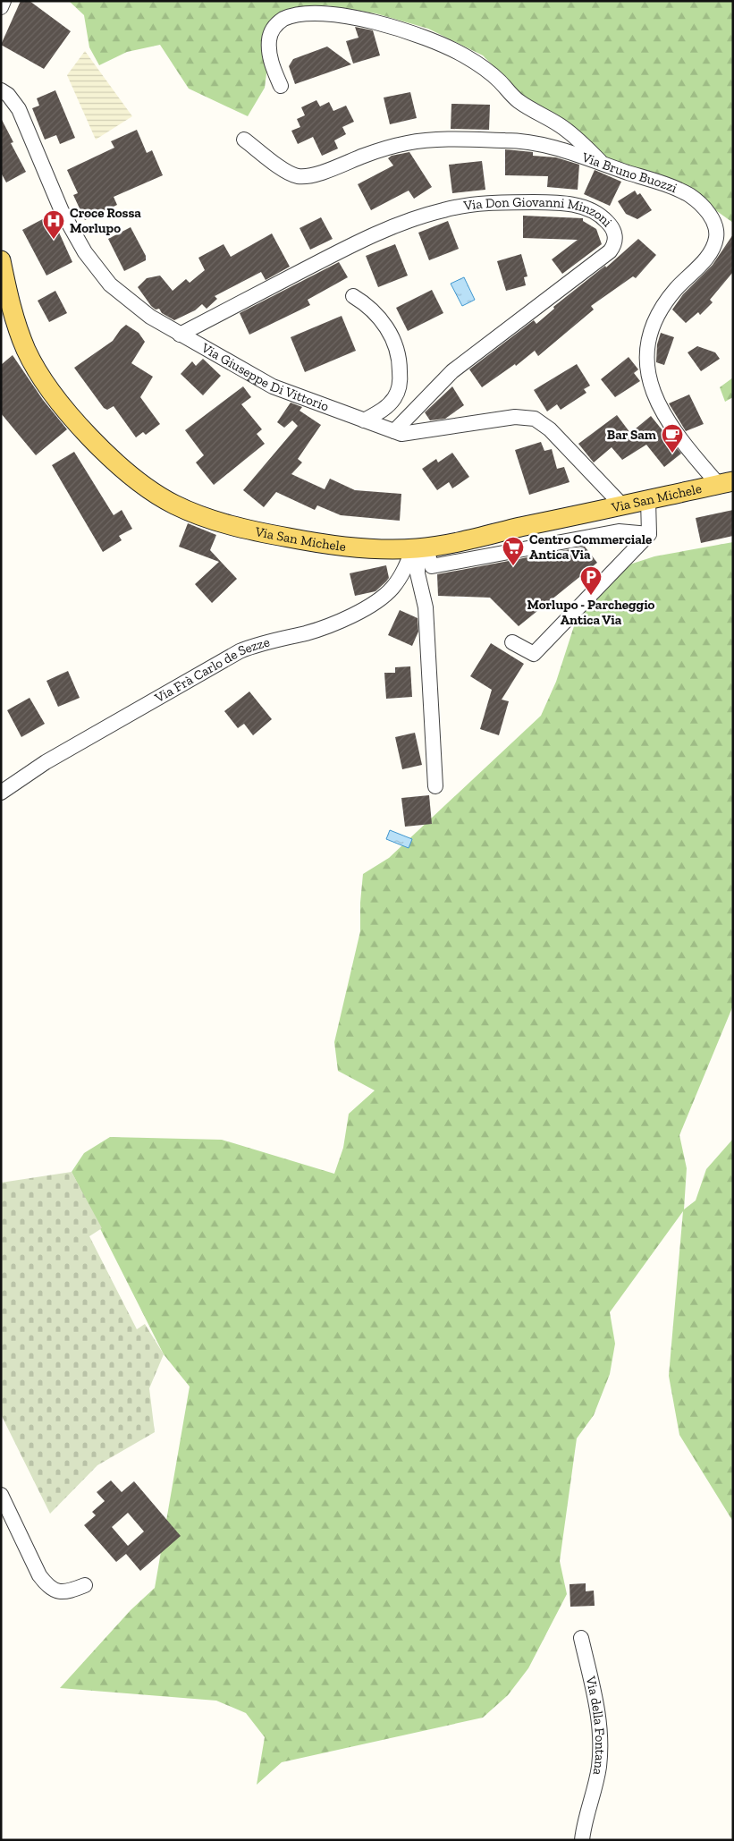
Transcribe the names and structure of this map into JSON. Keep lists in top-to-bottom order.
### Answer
{
  "streets": {
    "main road": ["Via San Michele"],
    "street": [
      "Via Bruno Buozzi",
      "Via Don Giovanni Minzoni",
      "Via Giuseppe Di Vittorio",
      "Via Frà Carlo de Sezze",
      "Via della Fontana"
    ]
  },
  "crossings": [
    ["Via Bruno Buozzi", "Via San Michele"],
    ["Via Don Giovanni Minzoni", "Via Giuseppe Di Vittorio"],
    ["Via Giuseppe Di Vittorio", "Via San Michele"],
    ["Via San Michele", "Via Frà Carlo de Sezze"]
  ],
  "places": {
    "hospital": ["Croce Rossa Morlupo"],
    "cafe": ["Bar Sam"],
    "supermarket": ["Centro Commerciale Antica Via"],
    "parking": ["Morlupo - Parcheggio Antica Via"]
  }
}
